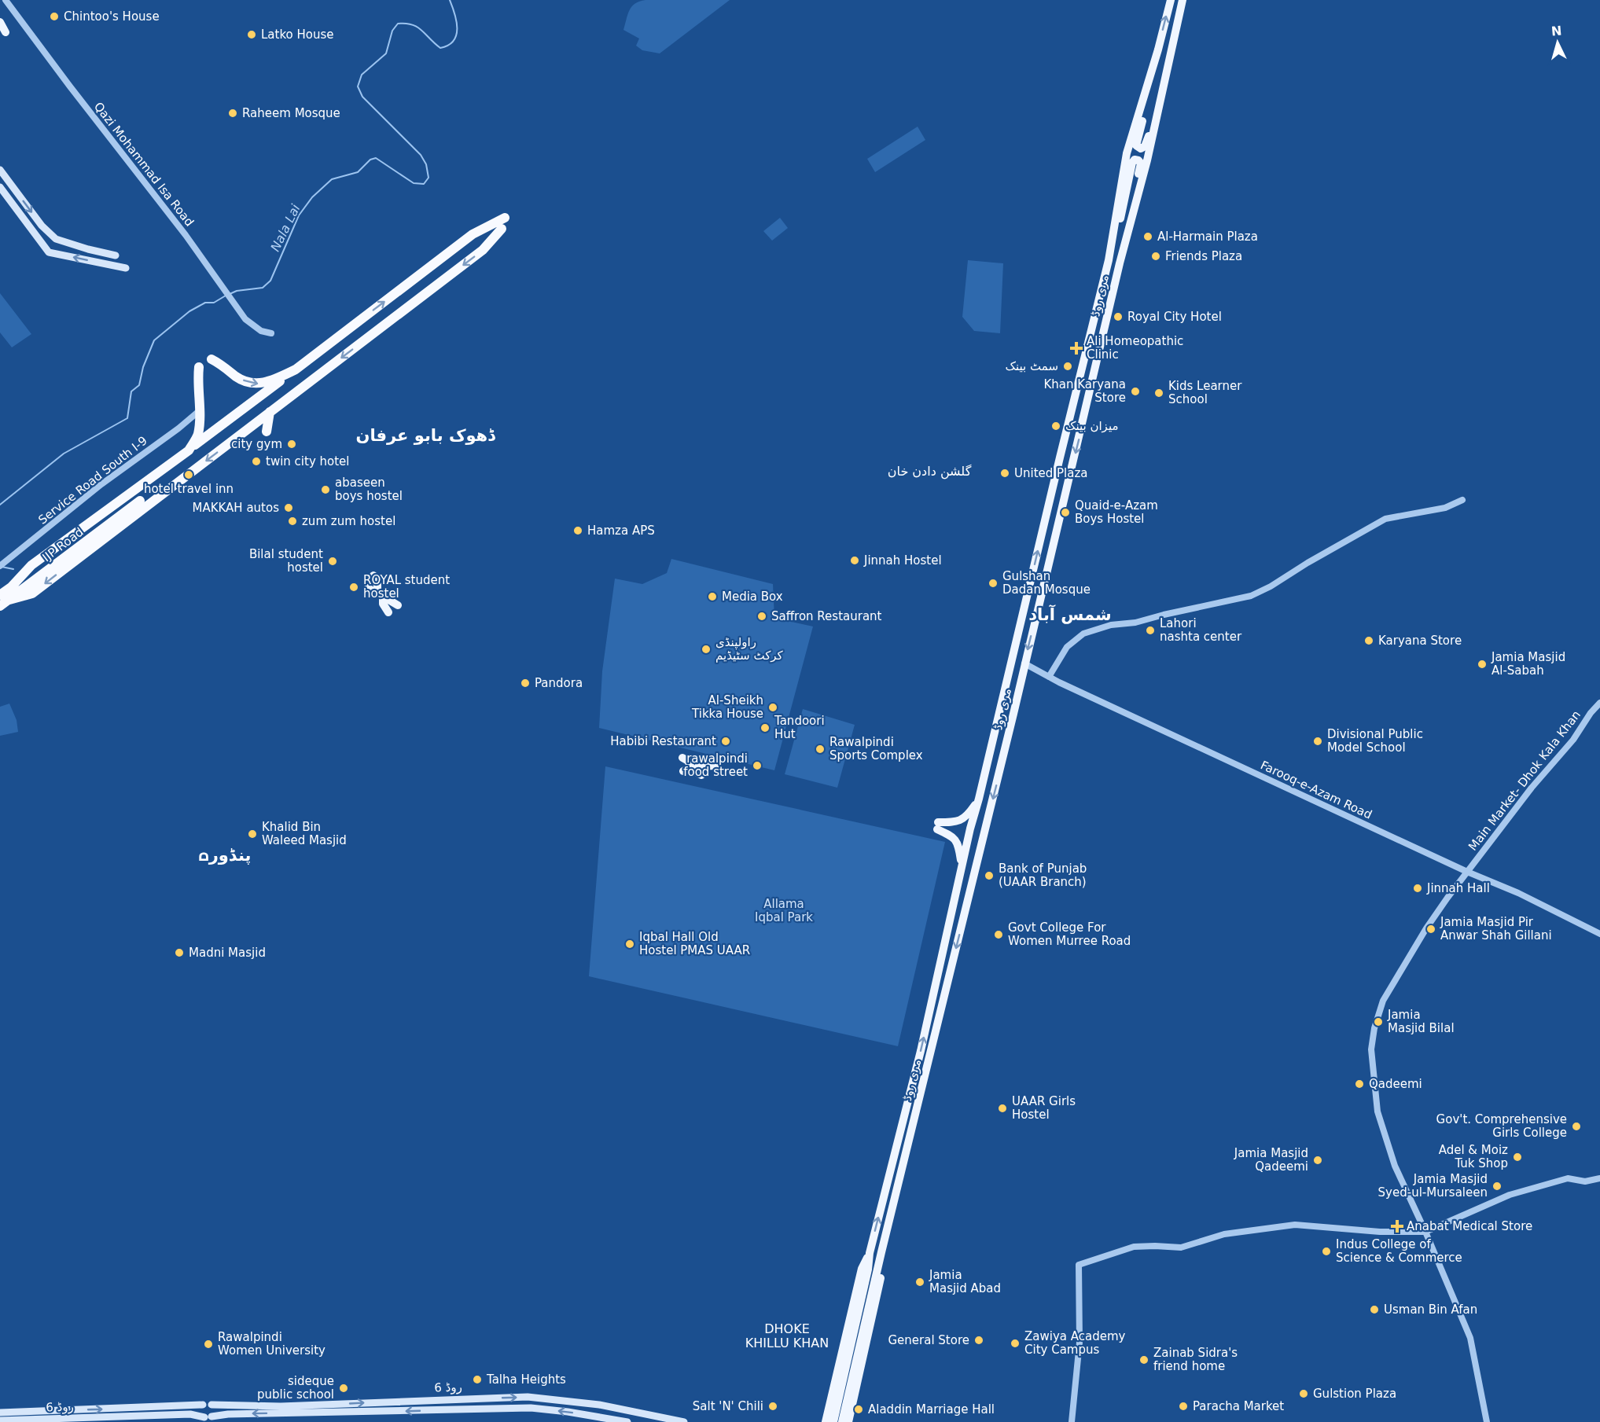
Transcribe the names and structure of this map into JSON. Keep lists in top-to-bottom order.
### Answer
{
  "streets": {
    "highway": ["IJP Road"],
    "main road": ["مری روڈ", "روڈ 6"],
    "street": [
      "Qazi Mohammad Isa Road",
      "Service Road South I-9",
      "Main Market- Dhok Kala Khan",
      "Farooq-e-Azam Road"
    ]
  },
  "crossings": [
    ["مری روڈ", "Farooq-e-Azam Road"],
    ["Main Market- Dhok Kala Khan", "Farooq-e-Azam Road"]
  ],
  "districts": [
    "ڈھوک بابو عرفان",
    "گلشن دادن خان",
    "شمس آباد",
    "پنڈورہ",
    "DHOKE KHILLU KHAN"
  ],
  "water": ["Nala Lai"],
  "parks": ["Allama Iqbal Park"],
  "places": {
    "other": [
      "Chintoo's House",
      "Latko House",
      "Raheem Mosque",
      "Al-Harmain Plaza",
      "Friends Plaza",
      "Royal City Hotel",
      "سمٹ بینک",
      "Khan Karyana Store",
      "Kids Learner School",
      "میزان بینک",
      "city gym",
      "twin city hotel",
      "United Plaza",
      "hotel travel inn",
      "abaseen boys hostel",
      "MAKKAH autos",
      "Quaid-e-Azam Boys Hostel",
      "zum zum hostel",
      "Hamza APS",
      "Jinnah Hostel",
      "Bilal student hostel",
      "Gulshan Dadan Mosque",
      "ROYAL student hostel",
      "Media Box",
      "Saffron Restaurant",
      "Lahori nashta center",
      "Karyana Store",
      "راولپنڈی کرکٹ سٹیڈیم",
      "Jamia Masjid Al-Sabah",
      "Pandora",
      "Al-Sheikh Tikka House",
      "Tandoori Hut",
      "Habibi Restaurant",
      "Divisional Public Model School",
      "Rawalpindi Sports Complex",
      "rawalpindi food street",
      "Khalid Bin Waleed Masjid",
      "Bank of Punjab (UAAR Branch)",
      "Jinnah Hall",
      "Jamia Masjid Pir Anwar Shah Gillani",
      "Govt College For Women Murree Road",
      "Iqbal Hall Old Hostel PMAS UAAR",
      "Madni Masjid",
      "Jamia Masjid Bilal",
      "Qadeemi",
      "UAAR Girls Hostel",
      "Gov't. Comprehensive Girls College",
      "Adel & Moiz Tuk Shop",
      "Jamia Masjid Qadeemi",
      "Jamia Masjid Syed-ul-Mursaleen",
      "Indus College of Science & Commerce",
      "Jamia Masjid Abad",
      "Usman Bin Afan",
      "General Store",
      "Zawiya Academy City Campus",
      "Rawalpindi Women University",
      "Zainab Sidra's friend home",
      "Talha Heights",
      "sideque public school",
      "Gulstion Plaza",
      "Salt 'N' Chili",
      "Paracha Market",
      "Aladdin Marriage Hall"
    ],
    "health": ["Ali Homeopathic Clinic", "Anabat Medical Store"]
  },
  "north": "top"
}
